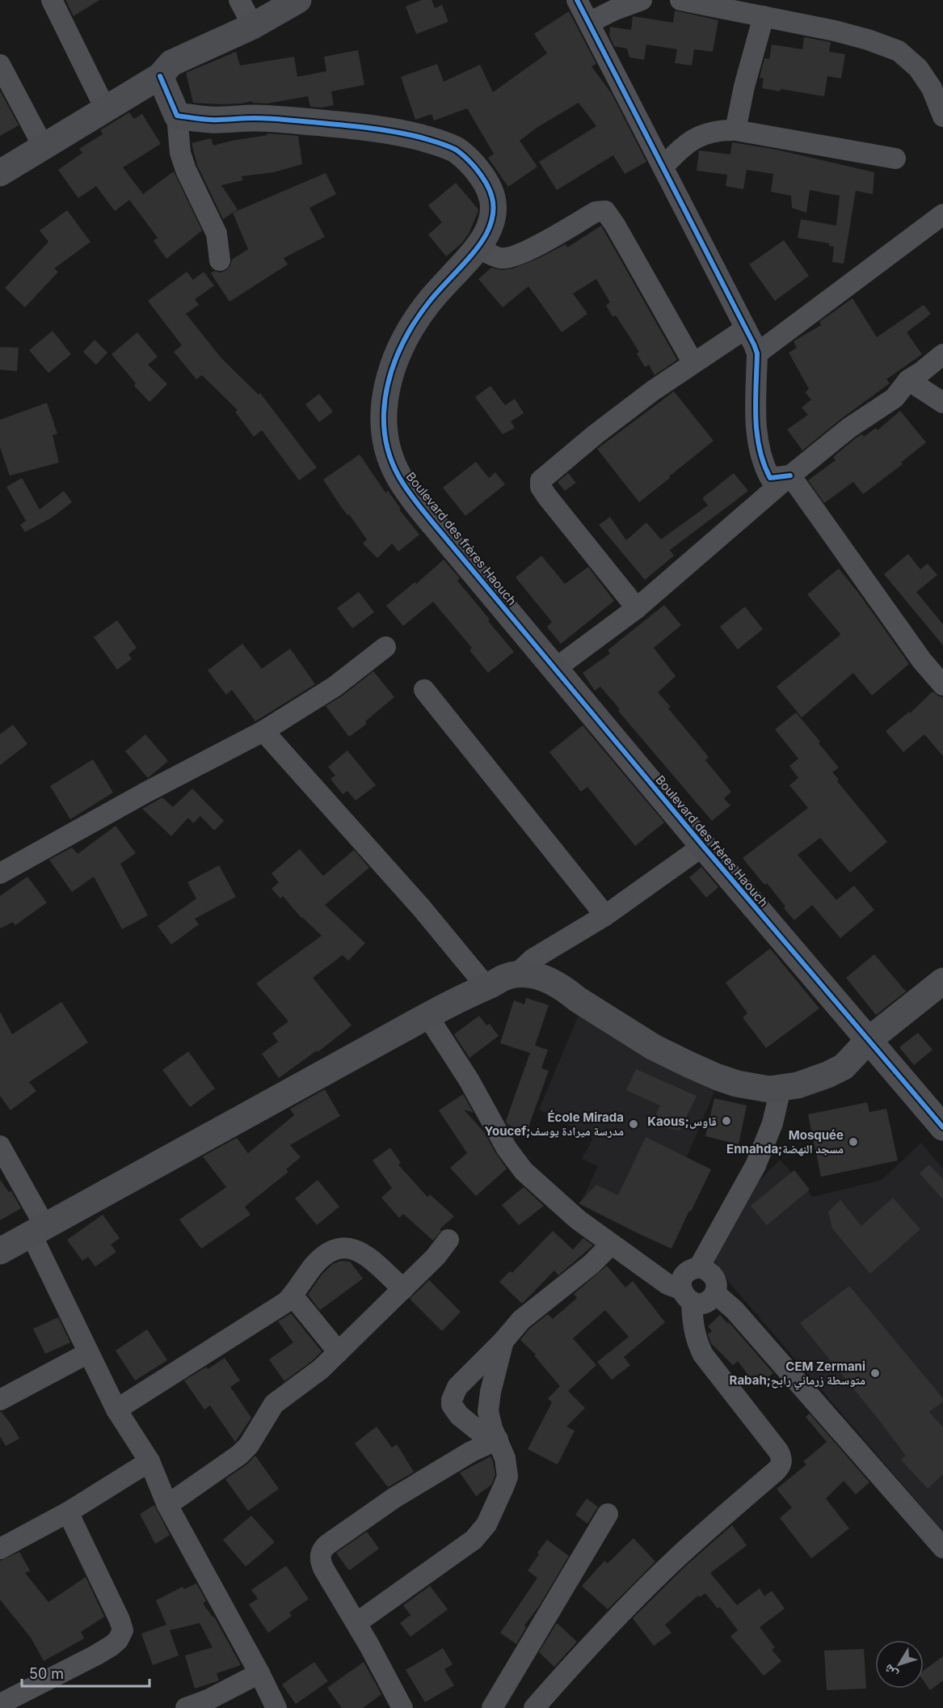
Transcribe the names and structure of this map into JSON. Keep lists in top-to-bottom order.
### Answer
{
  "streets": {
    "street": ["Boulevard des frères Haouch"]
  },
  "places": [
    "Kaous;قاوس",
    "École Mirada Youcef;مدرسة ميرادة يوسف",
    "Mosquée Ennahda;مسجد النهضة",
    "CEM Zermani Rabah;متوسطة زرماني رابح"
  ],
  "scale_bar": "50 m",
  "north": "bottom left"
}
